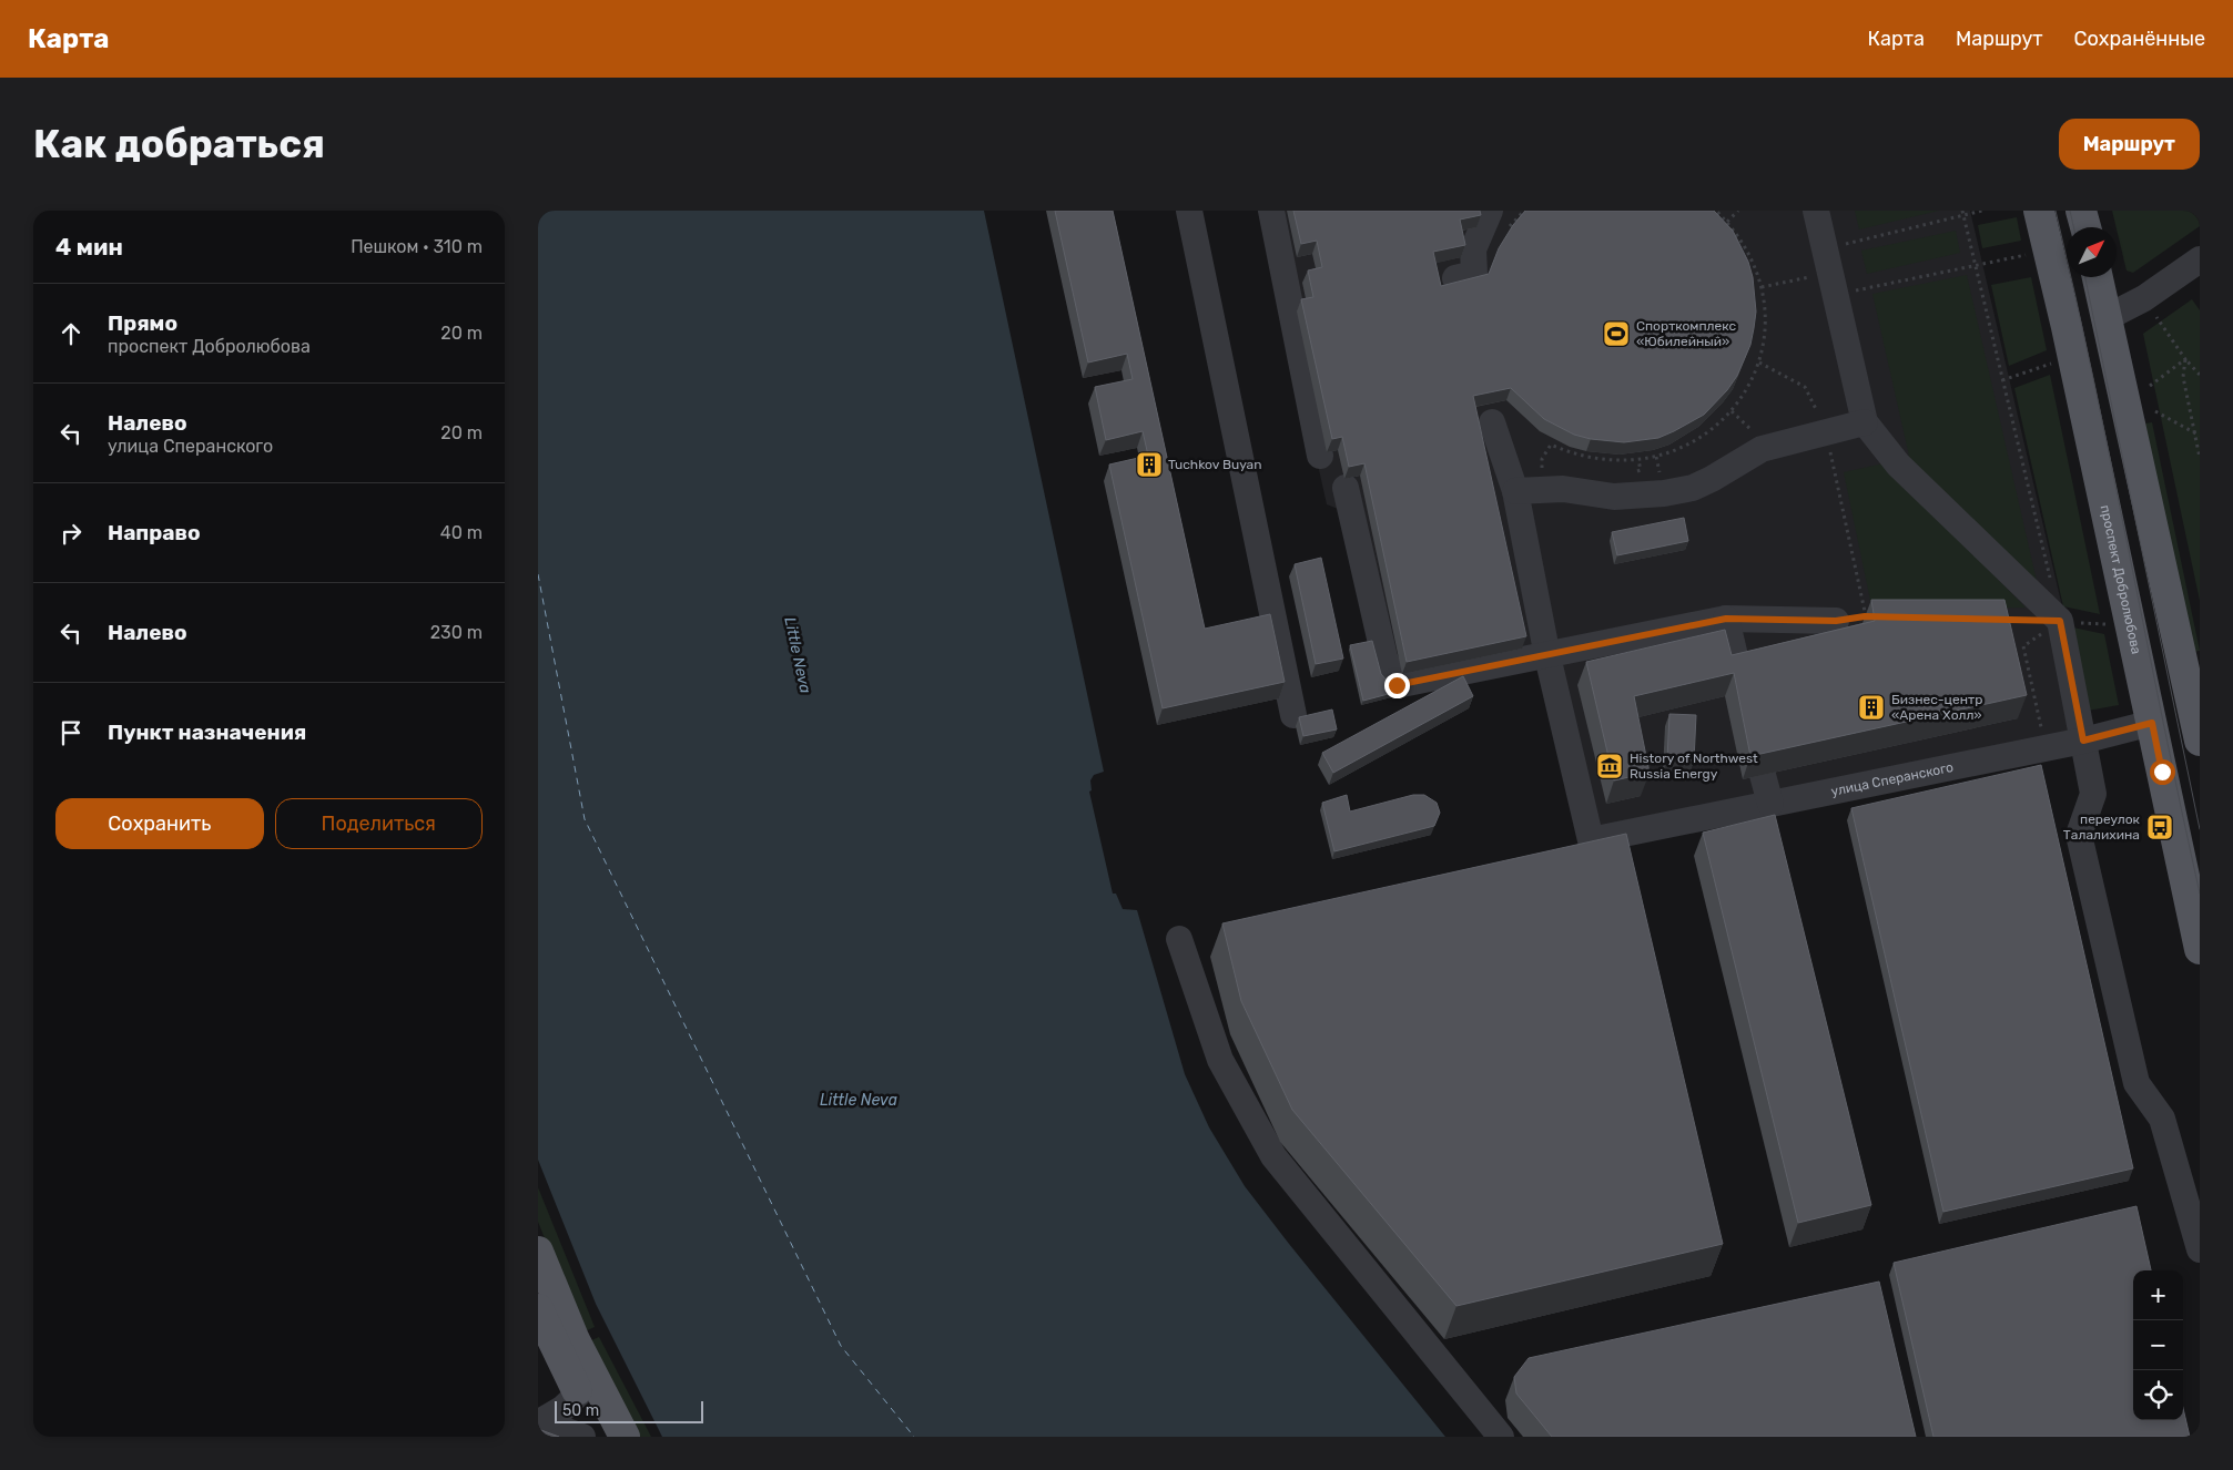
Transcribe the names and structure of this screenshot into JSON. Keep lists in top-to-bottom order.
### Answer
{
  "streets": {
    "main road": ["проспект Добролюбова", "улица Сперанского"]
  },
  "crossings": [
    ["проспект Добролюбова", "улица Сперанского"]
  ],
  "water": ["Little Neva"],
  "places": {
    "sports": ["Спорткомплекс «Юбилейный»"],
    "building": ["Tuchkov Buyan", "Бизнес-центр «Арена Холл»"],
    "museum": ["History of Northwest Russia Energy"],
    "bus stop": ["переулок Талалихина"]
  },
  "scale_bar": "50 m",
  "north": "top right",
  "page": {
    "header": "Карта",
    "nav": ["Карта", "Маршрут", "Сохранённые"],
    "buttons": [
      "Маршрут",
      ["Сохранить", "Поделиться"]
    ],
    "title": "Как добраться",
    "heading": ["4 мин", "Пешком · 310 m"],
    "list": [
      ["Прямо", "проспект Добролюбова", "20 m"],
      ["Налево", "улица Сперанского", "20 m"],
      ["Направо", "40 m"],
      ["Налево", "230 m"],
      "Пункт назначения"
    ],
    "map_buttons": ["+", "−"],
    "scale": "50 m"
  }
}
